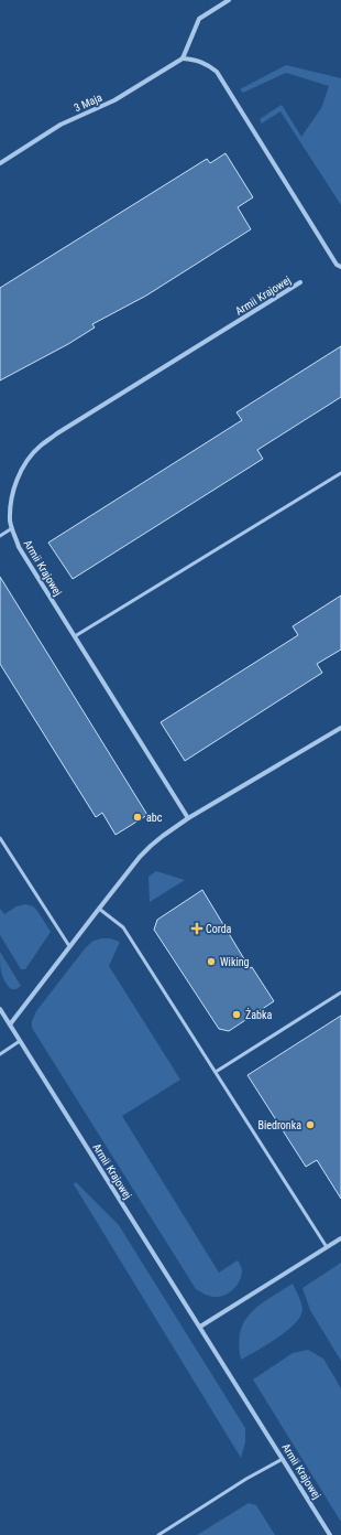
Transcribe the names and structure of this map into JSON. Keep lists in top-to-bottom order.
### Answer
{
  "streets": {
    "street": ["3 Maja", "Armii Krajowej"]
  },
  "places": {
    "other": [
      "abc",
      "Wiking",
      "Żabka",
      "Biedronka"
    ],
    "health": ["Corda"]
  }
}
